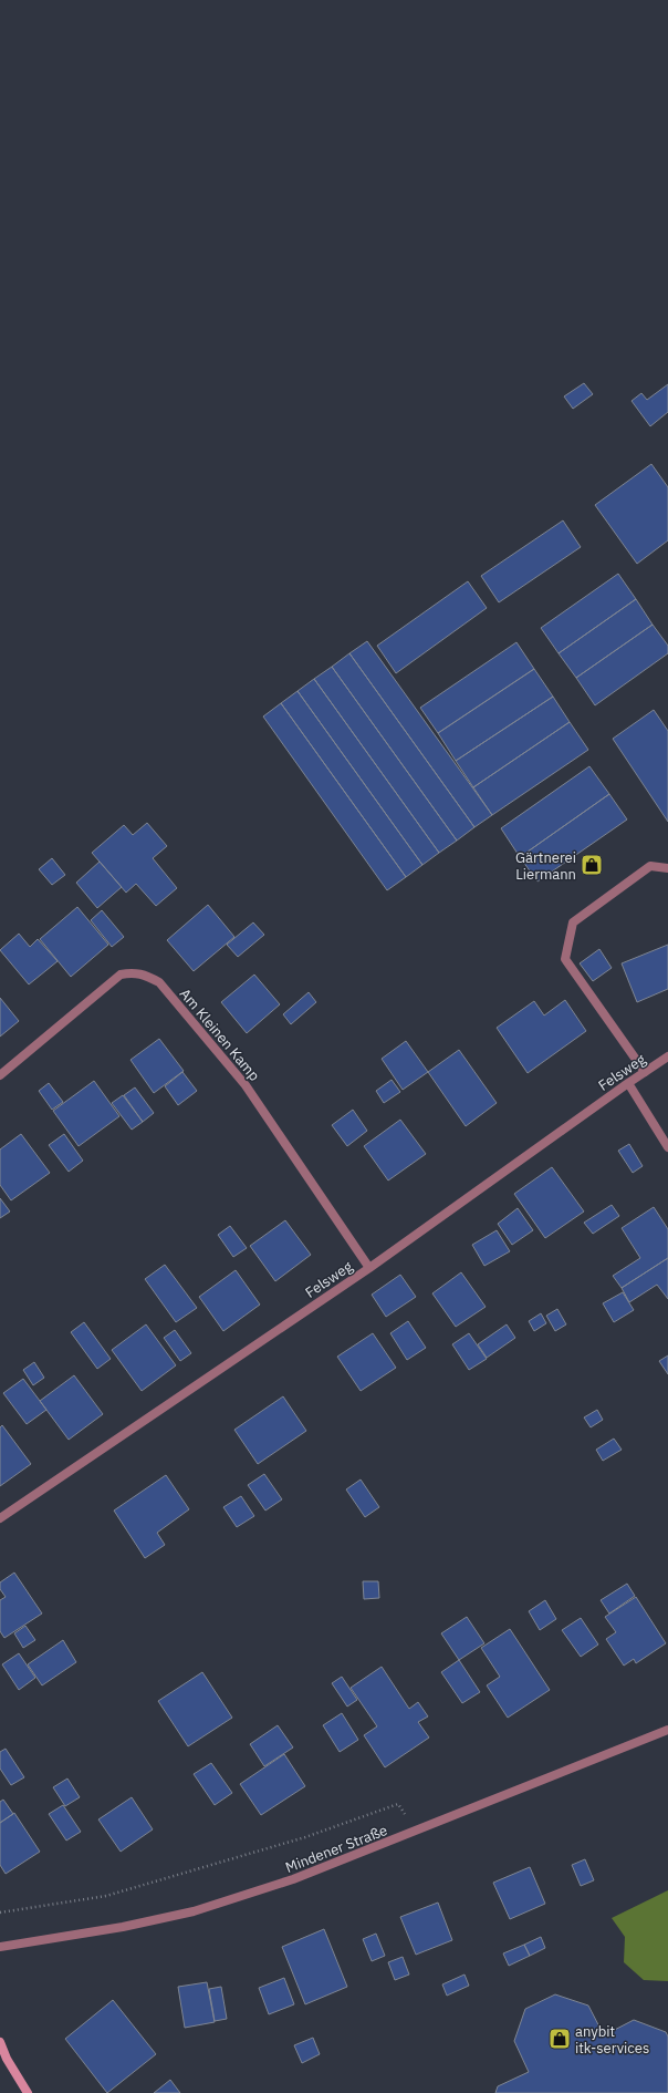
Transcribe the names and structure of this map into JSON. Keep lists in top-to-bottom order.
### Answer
{
  "streets": {
    "street": ["Am Kleinen Kamp", "Felsweg", "Mindener Straße"]
  },
  "crossings": [
    ["Am Kleinen Kamp", "Felsweg"]
  ],
  "places": {
    "shop": ["Gärtnerei Liermann", "anybit itk-services"]
  }
}
